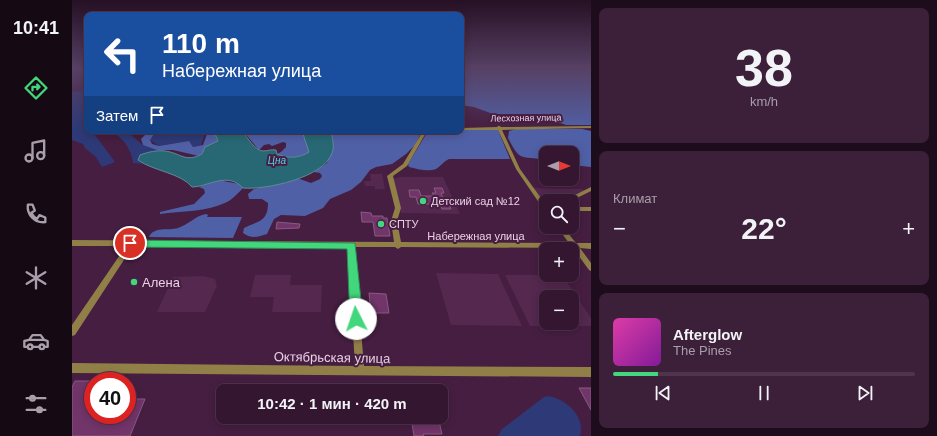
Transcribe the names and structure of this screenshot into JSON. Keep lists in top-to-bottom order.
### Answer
{
  "streets": {
    "street": ["Лесхозная улица", "Набережная улица", "Октябрьская улица"]
  },
  "water": ["Цна"],
  "places": ["Детский сад №12", "СПТУ", "Алена"],
  "north": "right",
  "page": {
    "tabs": "10:41",
    "tile": [
      ["38", "km/h"],
      "Климат"
    ],
    "turn": ["110 m", "Набережная улица"],
    "then": "Затем",
    "map_buttons": ["+", "−"],
    "heat": ["−", "22°", "+"],
    "song": ["Afterglow", "The Pines"],
    "limit": "40",
    "trip": "10:42 · 1 мин · 420 m"
  }
}
